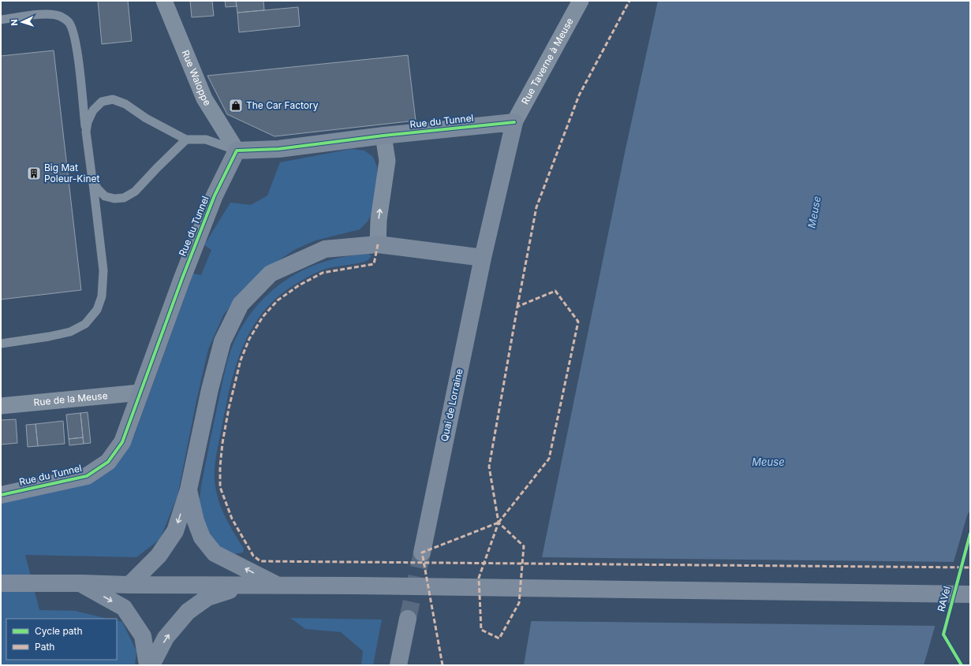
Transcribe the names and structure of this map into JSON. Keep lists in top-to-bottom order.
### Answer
{
  "streets": {
    "main road": ["Rue du Tunnel", "Quai de Lorraine"],
    "street": ["Rue Taverne à Meuse", "Rue Waloppe", "Rue de la Meuse"],
    "cycle path": ["RAVel"]
  },
  "crossings": [
    ["Rue Taverne à Meuse", "Rue du Tunnel"],
    ["Rue Taverne à Meuse", "Quai de Lorraine"],
    ["Rue Waloppe", "Rue du Tunnel"],
    ["Rue du Tunnel", "Rue de la Meuse"],
    ["Rue du Tunnel", "Quai de Lorraine"]
  ],
  "water": ["Meuse"],
  "places": {
    "shop": ["The Car Factory"],
    "building": ["Big Mat Poleur-Kinet"]
  },
  "legend": ["Cycle path", "Path"],
  "north": "left"
}
